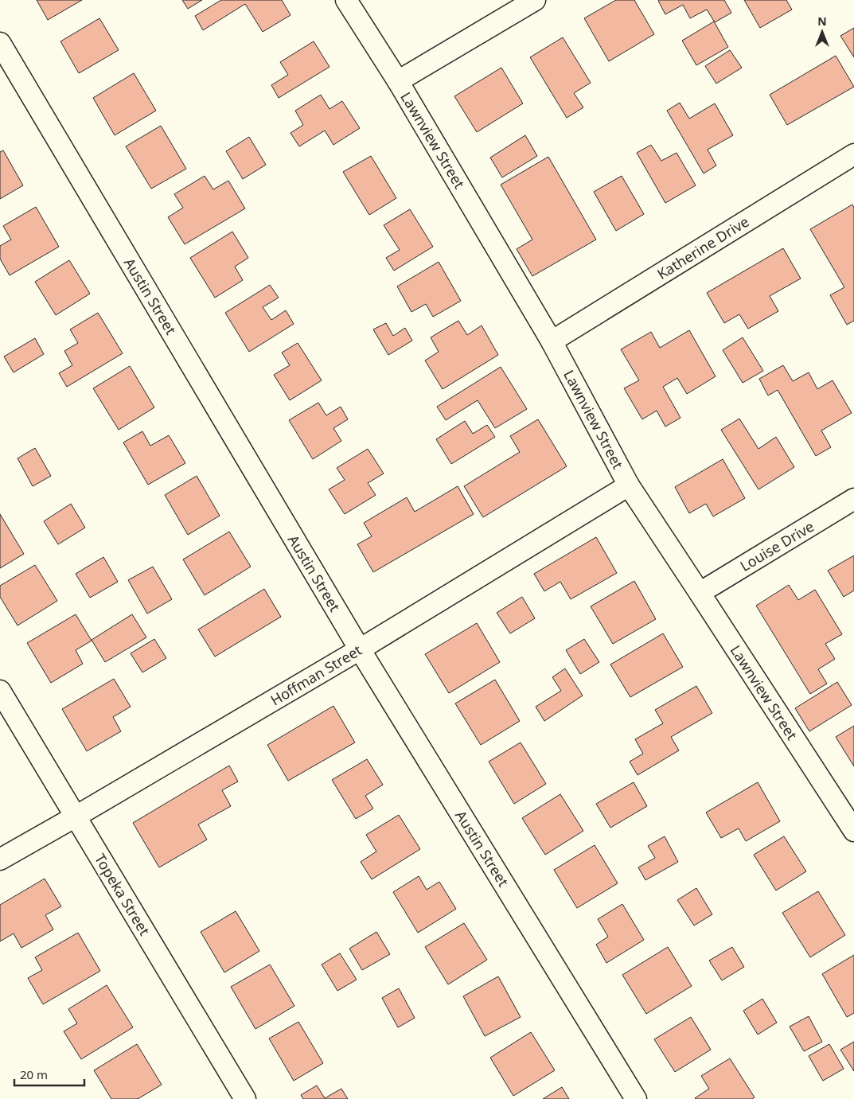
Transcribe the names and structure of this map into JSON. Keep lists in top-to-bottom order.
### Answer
{
  "streets": {
    "street": [
      "Lawnview Street",
      "Katherine Drive",
      "Austin Street",
      "Louise Drive",
      "Hoffman Street",
      "Topeka Street"
    ]
  },
  "crossings": [
    ["Lawnview Street", "Katherine Drive"],
    ["Lawnview Street", "Louise Drive"],
    ["Lawnview Street", "Hoffman Street"],
    ["Austin Street", "Hoffman Street"],
    ["Hoffman Street", "Topeka Street"]
  ],
  "scale_bar": "20 m",
  "north": "top"
}
